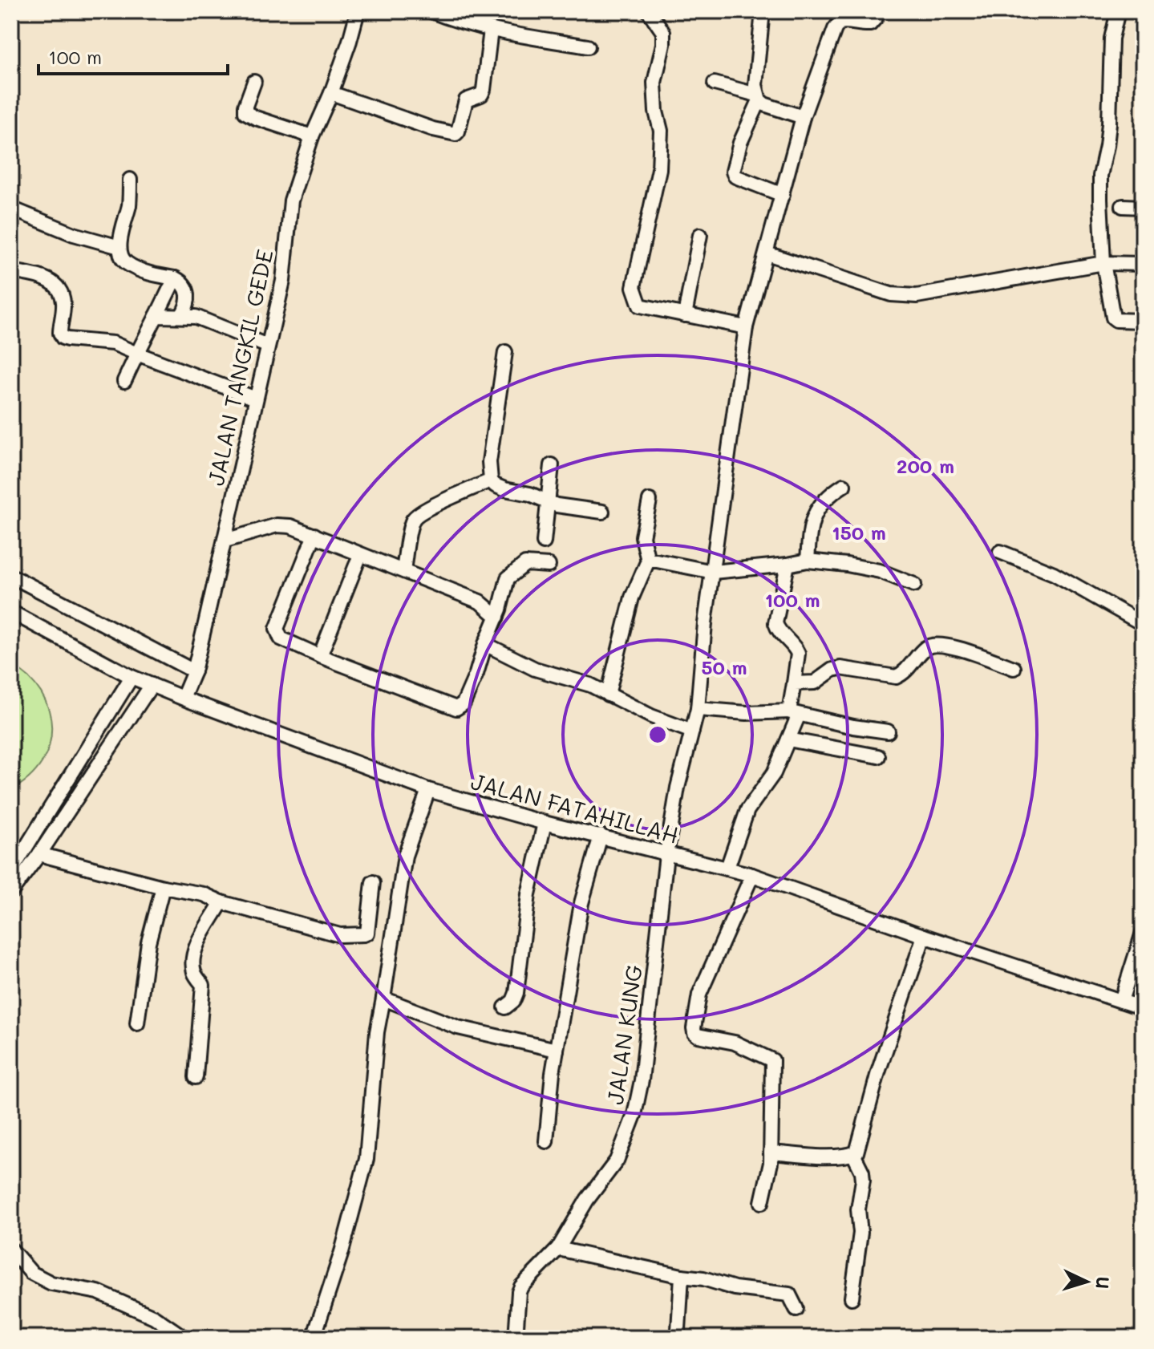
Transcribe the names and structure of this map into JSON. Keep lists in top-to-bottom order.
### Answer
{
  "streets": {
    "street": ["JALAN TANGKIL GEDE", "JALAN FATAHILLAH", "JALAN KUNG"]
  },
  "crossings": [
    ["JALAN TANGKIL GEDE", "JALAN FATAHILLAH"],
    ["JALAN FATAHILLAH", "JALAN KUNG"]
  ],
  "scale_bar": "100 m",
  "north": "right",
  "rings": [
    "200 m",
    "150 m",
    "100 m",
    "50 m"
  ]
}
